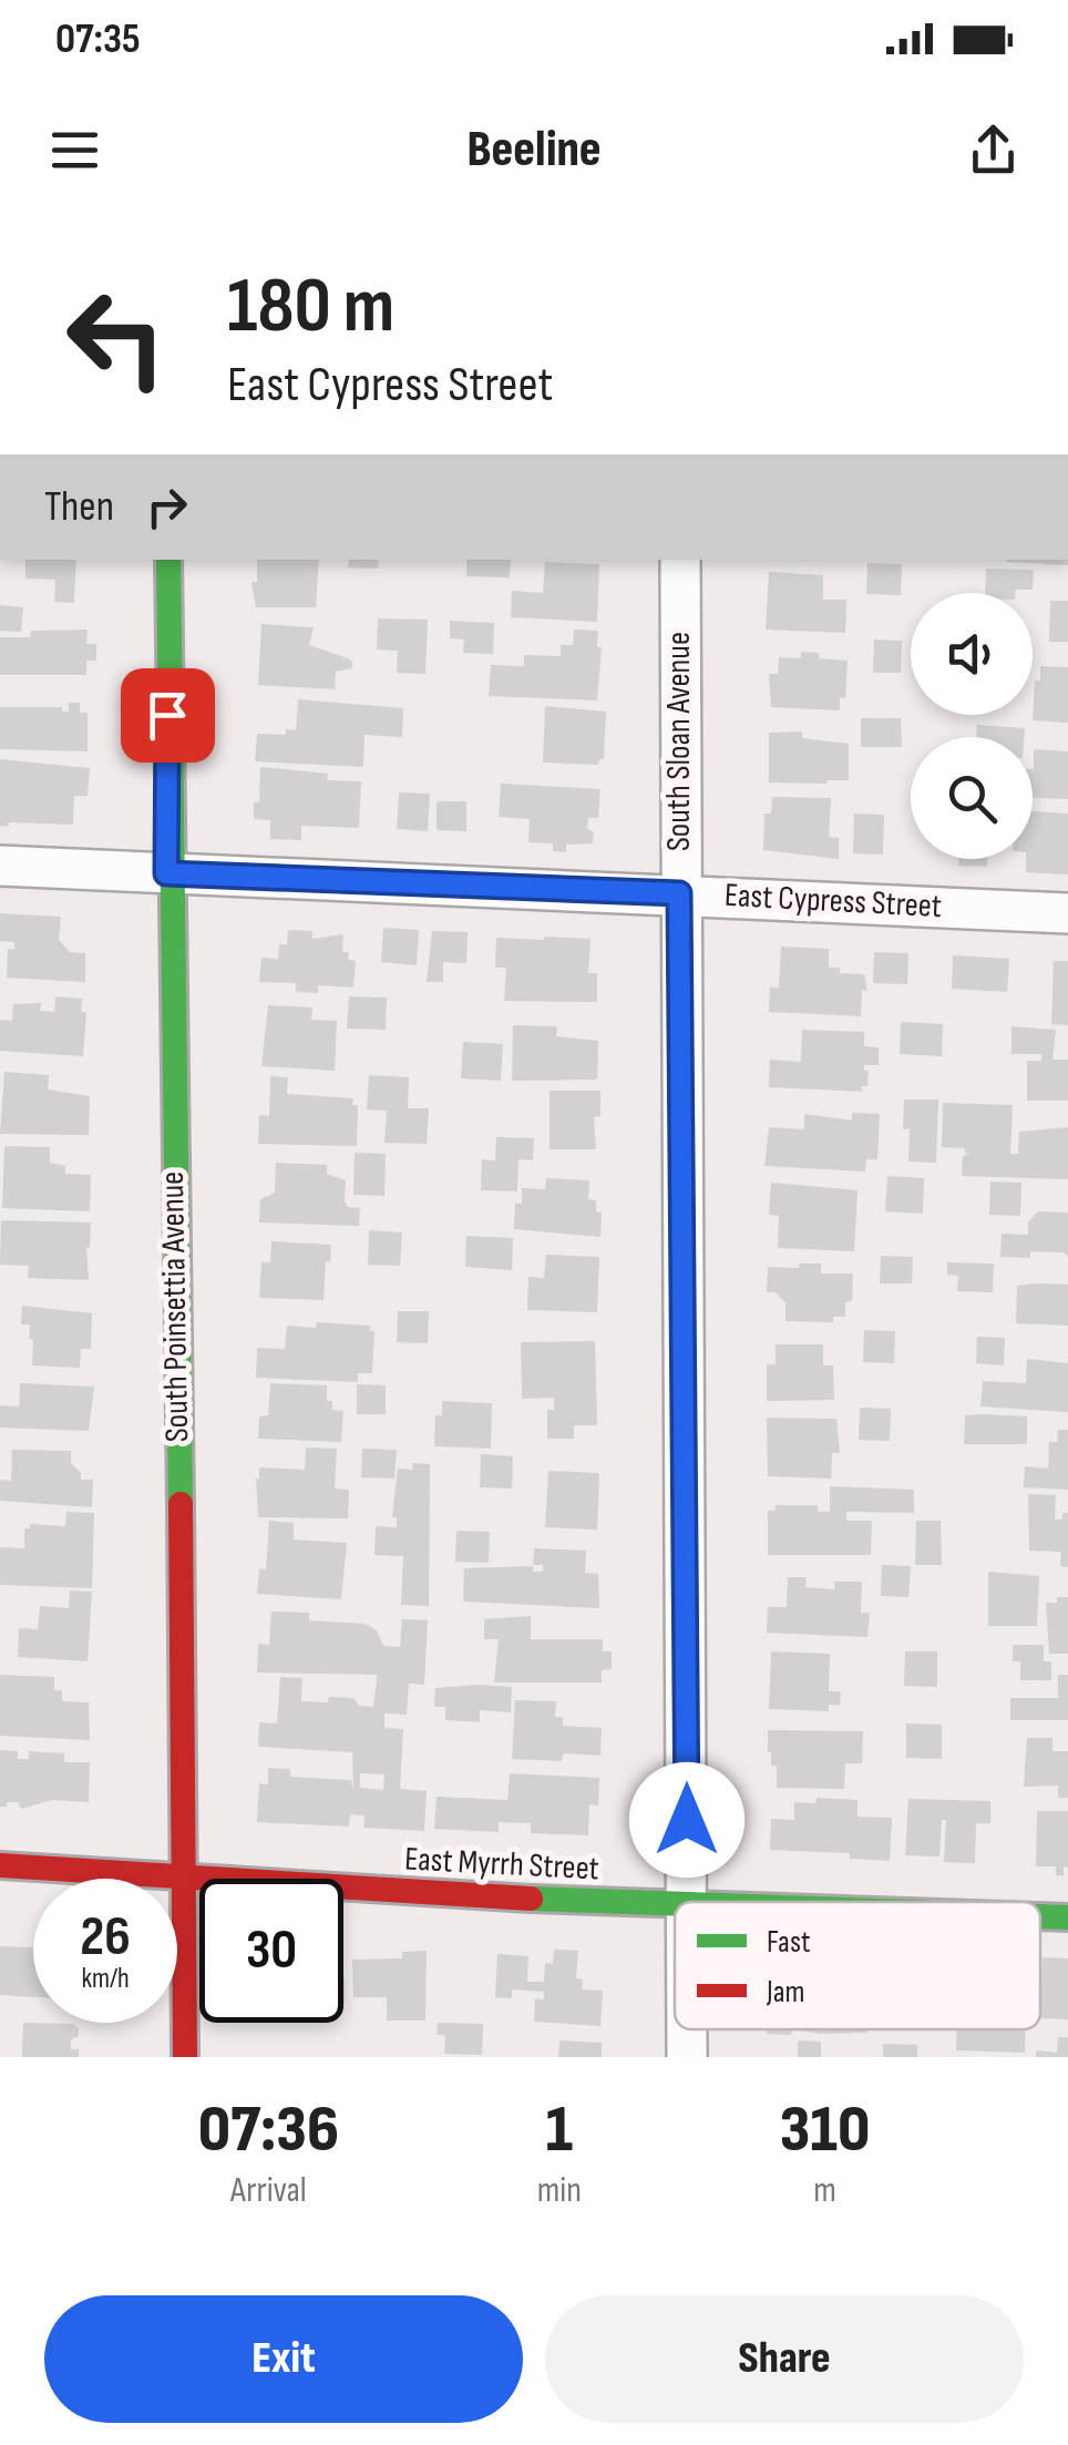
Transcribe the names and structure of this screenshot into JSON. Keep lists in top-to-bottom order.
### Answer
{
  "streets": {
    "street": [
      "South Sloan Avenue",
      "East Cypress Street",
      "South Poinsettia Avenue",
      "East Myrrh Street"
    ]
  },
  "crossings": [
    ["South Sloan Avenue", "East Cypress Street"],
    ["East Cypress Street", "South Poinsettia Avenue"],
    ["South Poinsettia Avenue", "East Myrrh Street"]
  ],
  "legend": ["Fast", "Jam"],
  "page": {
    "status": "07:35",
    "header": "Beeline",
    "turn": ["180 m", "East Cypress Street"],
    "then": "Then",
    "speed": "26 km/h",
    "limit": "30",
    "eta": [
      "07:36",
      "Arrival",
      "1",
      "min",
      "310",
      "m"
    ],
    "buttons": ["Exit", "Share"]
  }
}
